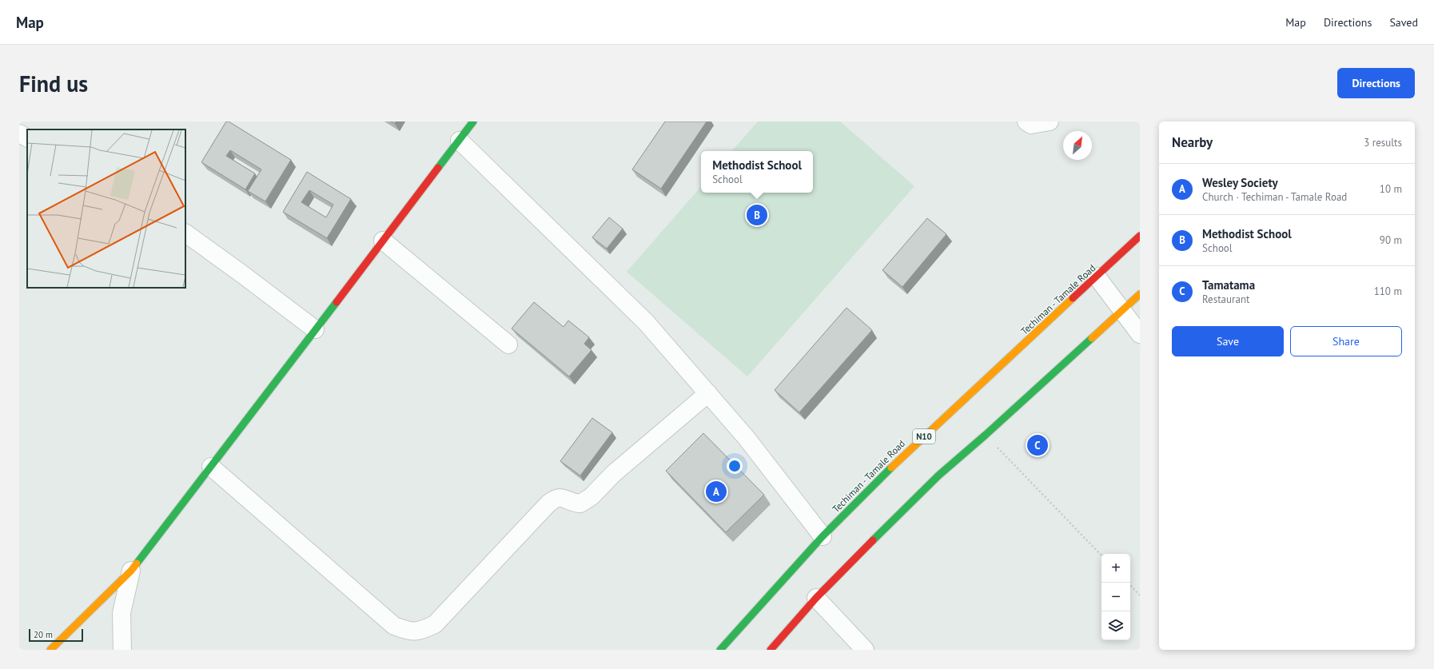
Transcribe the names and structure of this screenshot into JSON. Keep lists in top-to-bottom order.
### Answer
{
  "streets": {
    "main road": ["Techiman - Tamale Road", "N10"]
  },
  "scale_bar": "20 m",
  "north": "top right",
  "page": {
    "header": "Map",
    "nav": ["Map", "Directions", "Saved"],
    "buttons": [
      "Directions",
      ["Save", "Share"]
    ],
    "title": "Find us",
    "heading": ["Nearby", "3 results"],
    "popup": ["Methodist School", "School"],
    "list": [
      {
        "mark": "A",
        "name": "Wesley Society",
        "note": "Church · Techiman - Tamale Road",
        "value": "10 m"
      },
      {
        "mark": "B",
        "name": "Methodist School",
        "note": "School",
        "value": "90 m"
      },
      {
        "mark": "C",
        "name": "Tamatama",
        "note": "Restaurant",
        "value": "110 m"
      }
    ],
    "pins": ["B", "C", "A"],
    "map_buttons": ["+", "−"],
    "scale": "20 m"
  }
}
